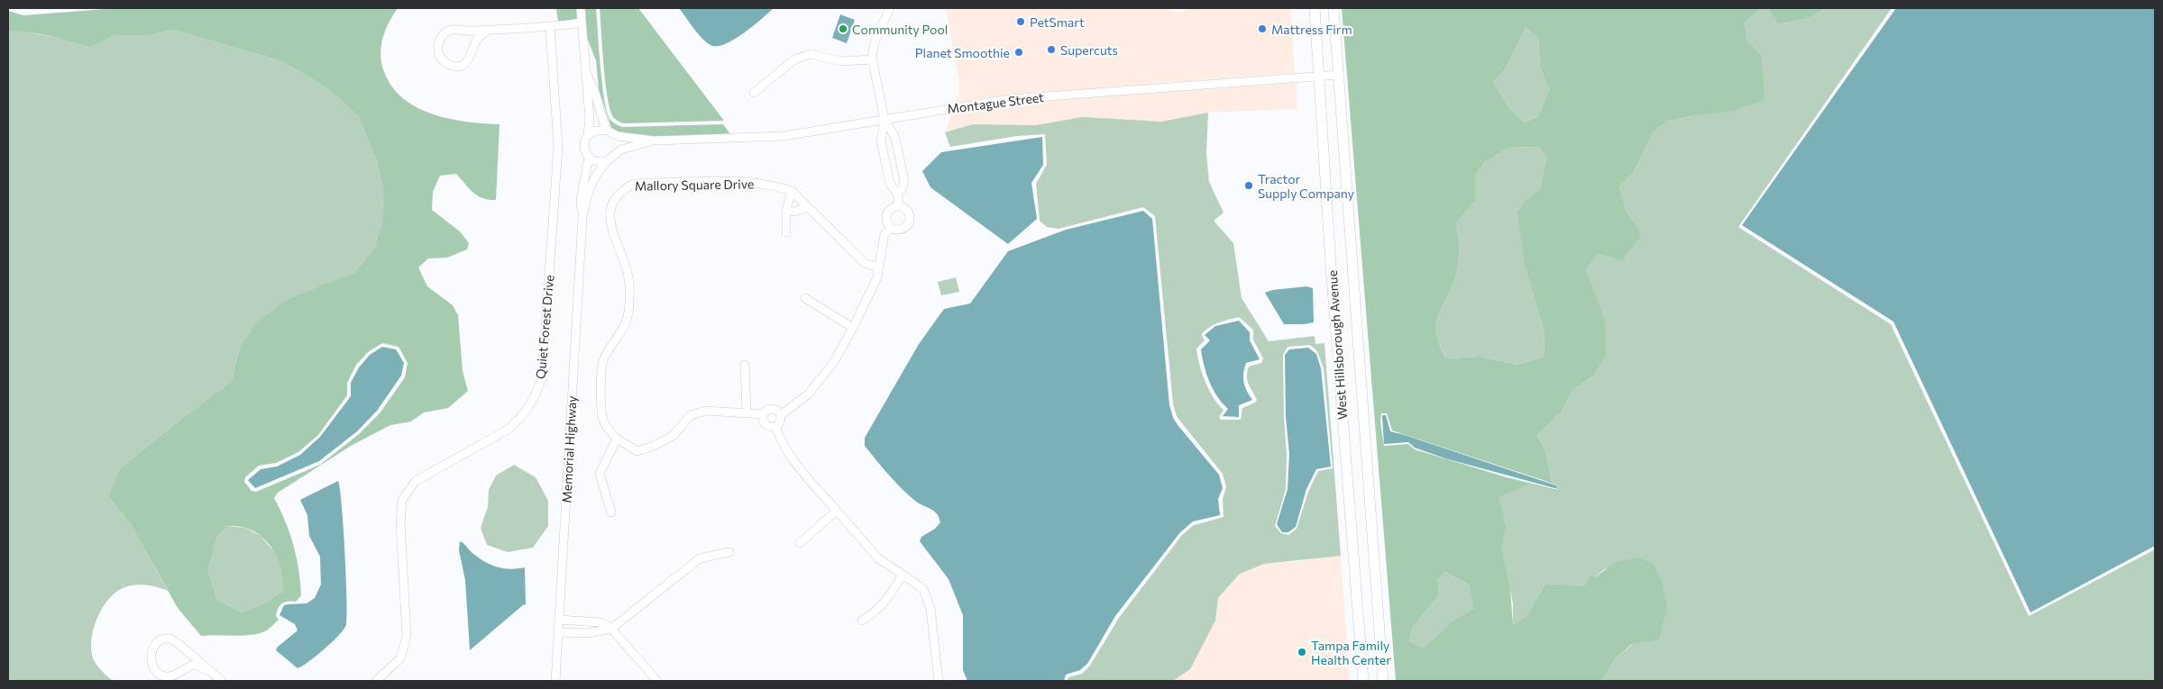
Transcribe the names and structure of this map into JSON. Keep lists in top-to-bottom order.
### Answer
{
  "streets": {
    "main road": ["West Hillsborough Avenue"],
    "street": [
      "Montague Street",
      "Mallory Square Drive",
      "Quiet Forest Drive",
      "Memorial Highway"
    ]
  },
  "crossings": [
    ["Montague Street", "West Hillsborough Avenue"],
    ["Montague Street", "Memorial Highway"]
  ],
  "places": [
    "PetSmart",
    "Community Pool",
    "Mattress Firm",
    "Supercuts",
    "Planet Smoothie",
    "Tractor Supply Company",
    "Tampa Family Health Center"
  ]
}
